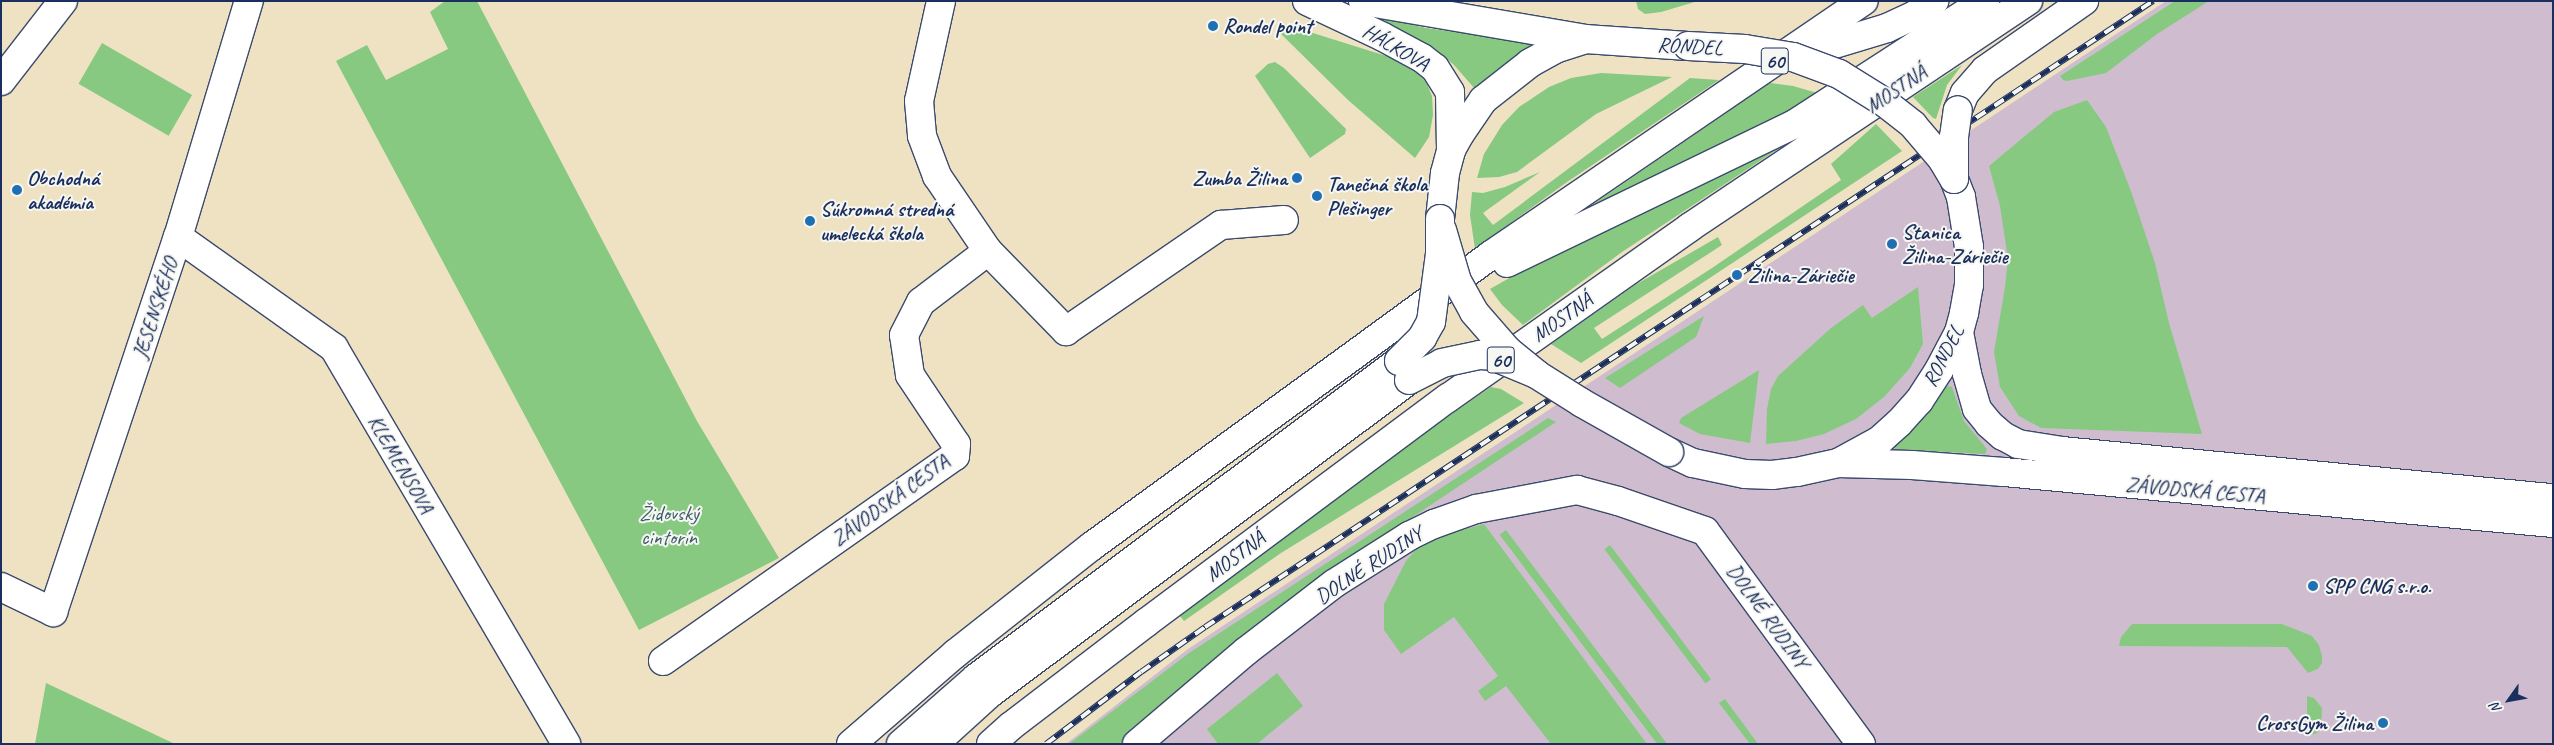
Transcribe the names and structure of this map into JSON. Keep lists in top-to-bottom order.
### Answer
{
  "streets": {
    "street": [
      "RONDEL",
      "HÁLKOVA",
      "60",
      "MOSTNÁ",
      "JESENSKÉHO",
      "KLEMENSOVA",
      "ZÁVODSKÁ CESTA",
      "DOLNÉ RUDINY"
    ]
  },
  "crossings": [
    ["RONDEL", "HÁLKOVA"],
    ["RONDEL", "ZÁVODSKÁ CESTA"],
    ["JESENSKÉHO", "KLEMENSOVA"]
  ],
  "parks": ["Židovský cintorín"],
  "places": [
    "Rondel point",
    "Zumba Žilina",
    "Obchodná akadémia",
    "Tanečná škola Plešinger",
    "Súkromná stredná umelecká škola",
    "Stanica Žilina-Záriečie",
    "Žilina-Záriečie",
    "SPP CNG s.r.o.",
    "CrossGym Žilina"
  ],
  "north": "bottom left"
}
